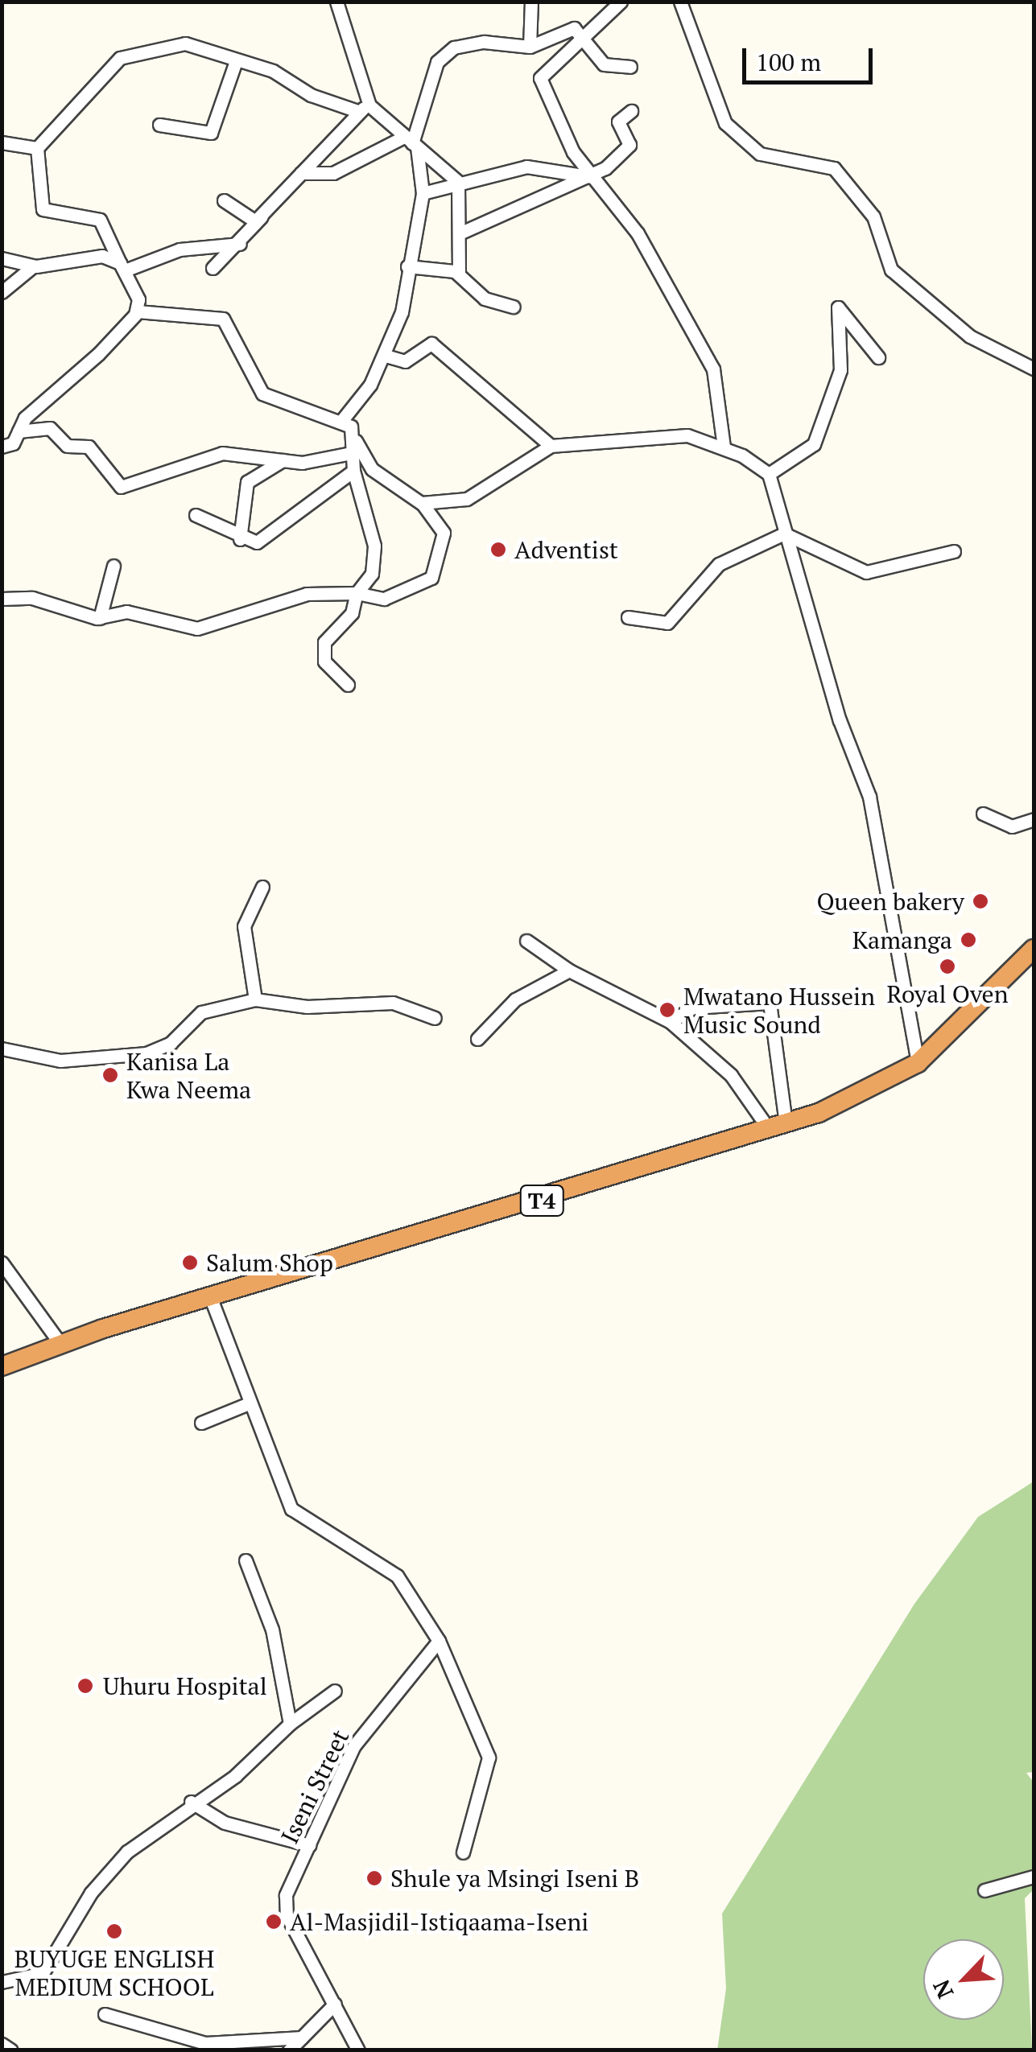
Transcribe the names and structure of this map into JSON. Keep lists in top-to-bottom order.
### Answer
{
  "streets": {
    "highway": ["T4"],
    "street": ["Iseni Street"]
  },
  "places": [
    "Adventist",
    "Queen bakery",
    "Kamanga",
    "Royal Oven",
    "Mwatano Hussein Music Sound",
    "Kanisa La Kwa Neema",
    "Salum Shop",
    "Uhuru Hospital",
    "Shule ya Msingi Iseni B",
    "Al-Masjidil-Istiqaama-Iseni",
    "BUYUGE ENGLISH MEDIUM SCHOOL"
  ],
  "scale_bar": "100 m",
  "north": "bottom left"
}
